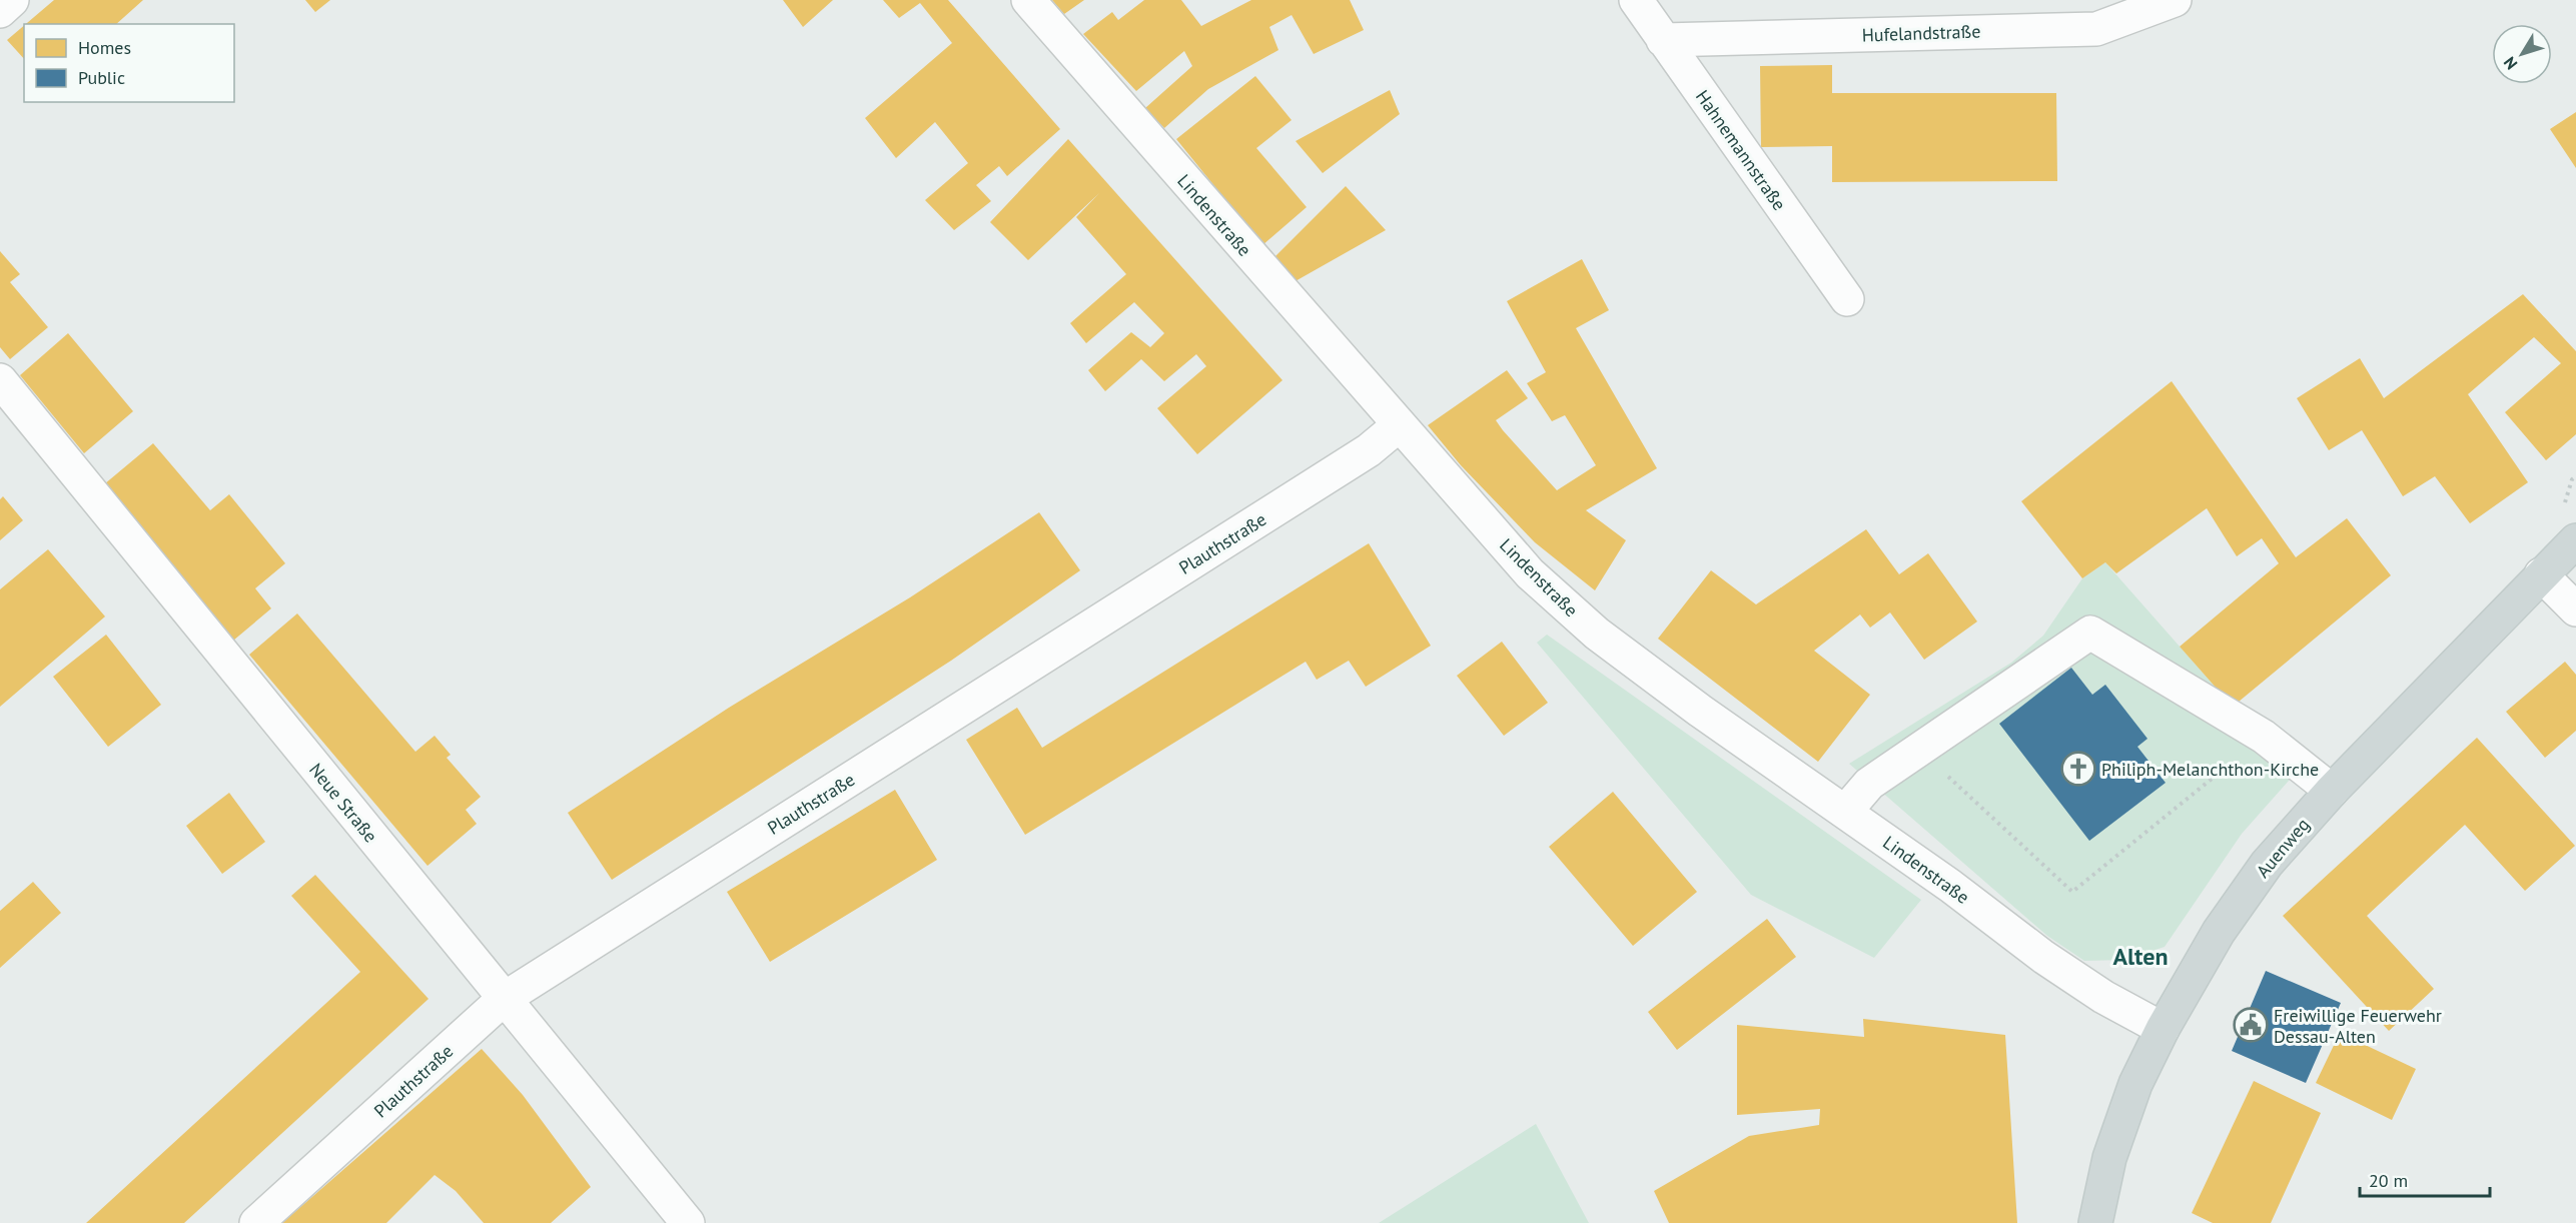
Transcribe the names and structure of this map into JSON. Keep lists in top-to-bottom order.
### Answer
{
  "streets": {
    "main road": ["Auenweg"],
    "street": [
      "Hufelandstraße",
      "Hahnemannstraße",
      "Lindenstraße",
      "Plauthstraße",
      "Neue Straße"
    ]
  },
  "crossings": [
    ["Hufelandstraße", "Hahnemannstraße"],
    ["Lindenstraße", "Plauthstraße"],
    ["Lindenstraße", "Auenweg"],
    ["Plauthstraße", "Neue Straße"]
  ],
  "districts": ["Alten"],
  "places": {
    "church": ["Philiph-Melanchthon-Kirche"],
    "public building": ["Freiwillige Feuerwehr Dessau-Alten"]
  },
  "legend": ["Homes", "Public"],
  "scale_bar": "20 m",
  "north": "bottom left"
}
